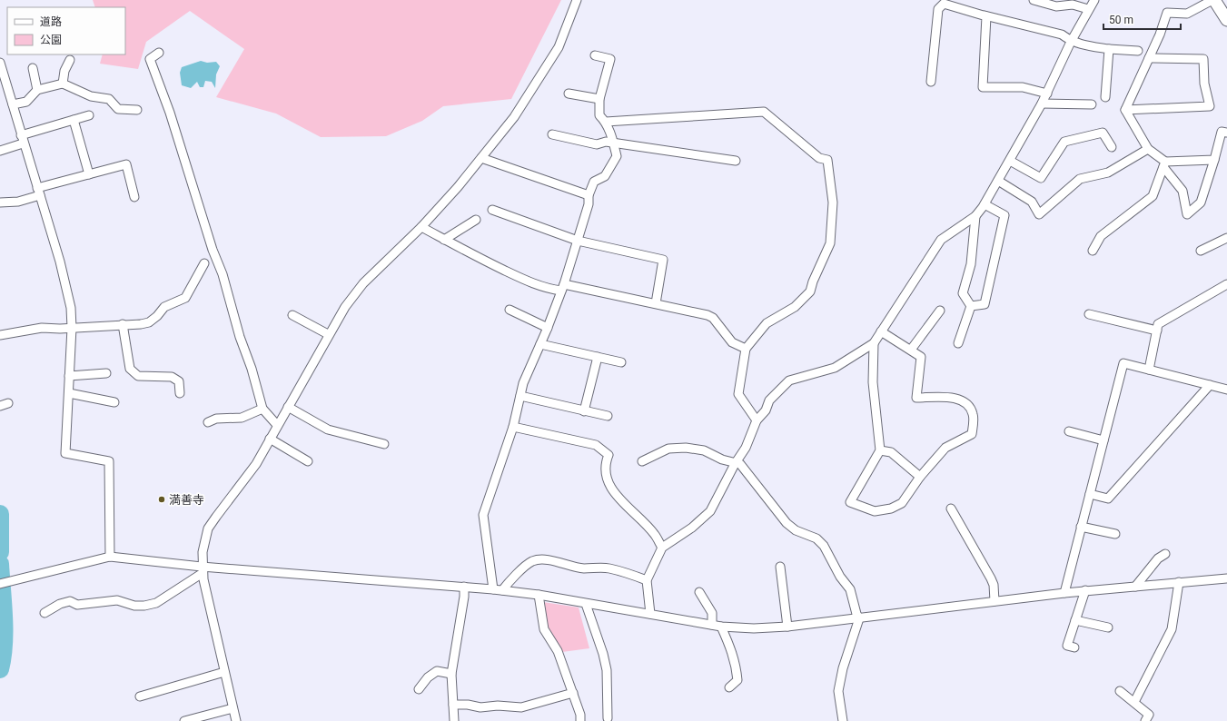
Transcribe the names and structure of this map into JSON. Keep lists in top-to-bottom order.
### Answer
{
  "places": ["満善寺"],
  "legend": ["道路", "公園"],
  "scale_bar": "50 m"
}
